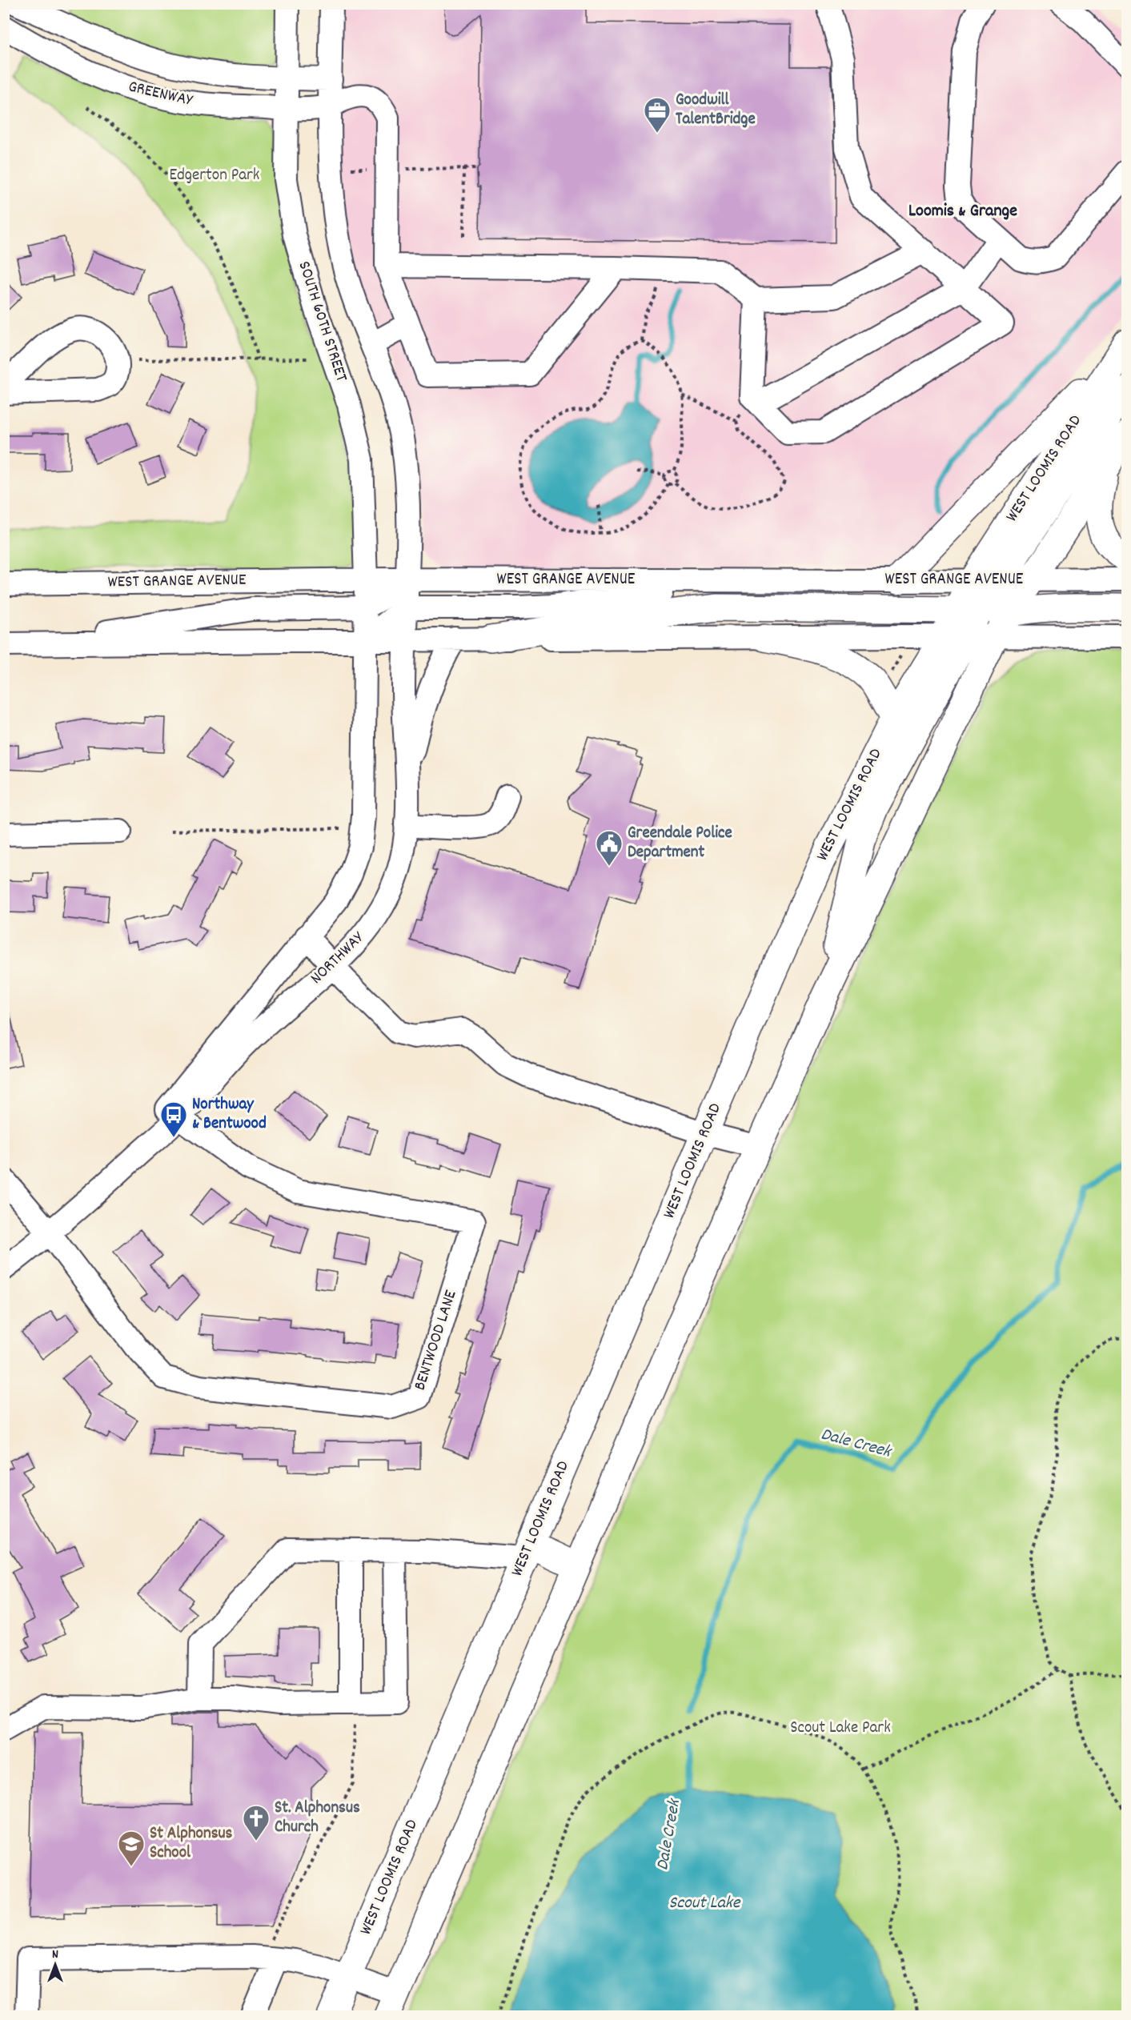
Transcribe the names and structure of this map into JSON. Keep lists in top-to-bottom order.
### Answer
{
  "streets": {
    "main road": ["WEST LOOMIS ROAD"],
    "street": [
      "GREENWAY",
      "SOUTH 60TH STREET",
      "WEST GRANGE AVENUE",
      "NORTHWAY",
      "BENTWOOD LANE"
    ]
  },
  "crossings": [
    ["GREENWAY", "SOUTH 60TH STREET"],
    ["SOUTH 60TH STREET", "WEST GRANGE AVENUE"],
    ["SOUTH 60TH STREET", "NORTHWAY"],
    ["WEST LOOMIS ROAD", "WEST GRANGE AVENUE"],
    ["NORTHWAY", "BENTWOOD LANE"]
  ],
  "districts": ["Loomis & Grange"],
  "water": ["Dale Creek", "Scout Lake"],
  "parks": ["Edgerton Park", "Scout Lake Park"],
  "places": {
    "office": ["Goodwill TalentBridge"],
    "public building": ["Greendale Police Department"],
    "bus stop": ["Northway & Bentwood"],
    "church": ["St. Alphonsus Church"],
    "school or university": ["St Alphonsus School"]
  },
  "north": "top"
}
